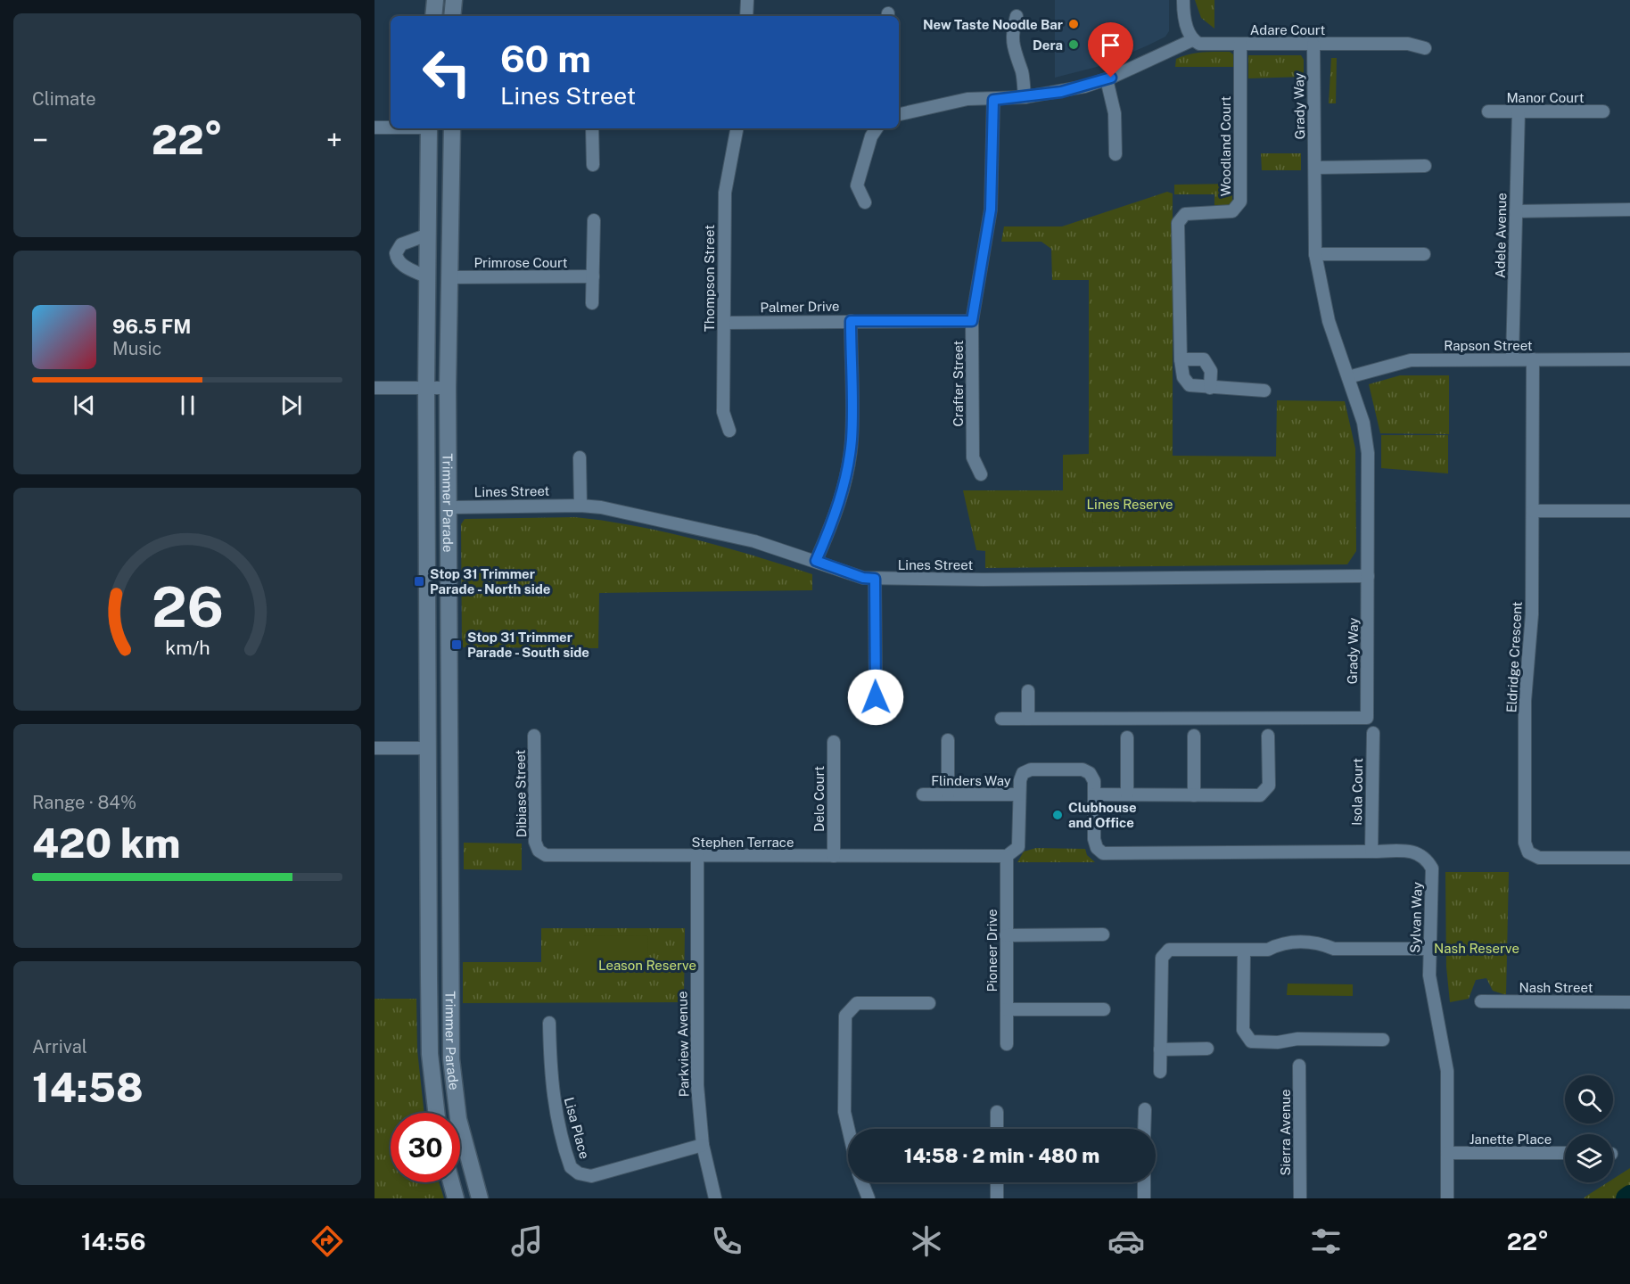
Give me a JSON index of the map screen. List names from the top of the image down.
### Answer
{
  "streets": {
    "main road": ["Trimmer Parade"],
    "street": [
      "Adare Court",
      "Manor Court",
      "Grady Way",
      "Woodland Court",
      "Adele Avenue",
      "Primrose Court",
      "Thompson Street",
      "Palmer Drive",
      "Rapson Street",
      "Crafter Street",
      "Lines Street",
      "Eldridge Crescent",
      "Flinders Way",
      "Isola Court",
      "Dibiase Street",
      "Delo Court",
      "Stephen Terrace",
      "Sylvan Way",
      "Pioneer Drive",
      "Nash Street",
      "Parkview Avenue",
      "Lisa Place",
      "Sierra Avenue",
      "Janette Place"
    ]
  },
  "crossings": [
    ["Adare Court", "Grady Way"],
    ["Adare Court", "Woodland Court"],
    ["Manor Court", "Adele Avenue"],
    ["Grady Way", "Rapson Street"],
    ["Grady Way", "Lines Street"],
    ["Adele Avenue", "Rapson Street"],
    ["Primrose Court", "Trimmer Parade"],
    ["Thompson Street", "Palmer Drive"],
    ["Palmer Drive", "Crafter Street"],
    ["Rapson Street", "Eldridge Crescent"],
    ["Lines Street", "Trimmer Parade"],
    ["Flinders Way", "Sylvan Way"],
    ["Isola Court", "Sylvan Way"],
    ["Dibiase Street", "Stephen Terrace"],
    ["Delo Court", "Stephen Terrace"],
    ["Stephen Terrace", "Pioneer Drive"],
    ["Stephen Terrace", "Parkview Avenue"],
    ["Sylvan Way", "Janette Place"],
    ["Parkview Avenue", "Lisa Place"]
  ],
  "parks": ["Lines Reserve", "Nash Reserve", "Leason Reserve"],
  "places": {
    "other": ["New Taste Noodle Bar", "Dera", "Clubhouse and Office"],
    "transit": ["Stop 31 Trimmer Parade - North side", "Stop 31 Trimmer Parade - South side"]
  },
  "page": {
    "tile": [
      "Climate",
      ["Range · 84%", "420 km"],
      ["Arrival", "14:58"]
    ],
    "turn": ["60 m", "Lines Street"],
    "heat": ["−", "22°", "+"],
    "song": ["96.5 FM", "Music"],
    "limit": "30",
    "trip": "14:58 · 2 min · 480 m",
    "tabs": ["14:56", "22°"],
    "gauge": ["26", "km/h"]
  }
}
